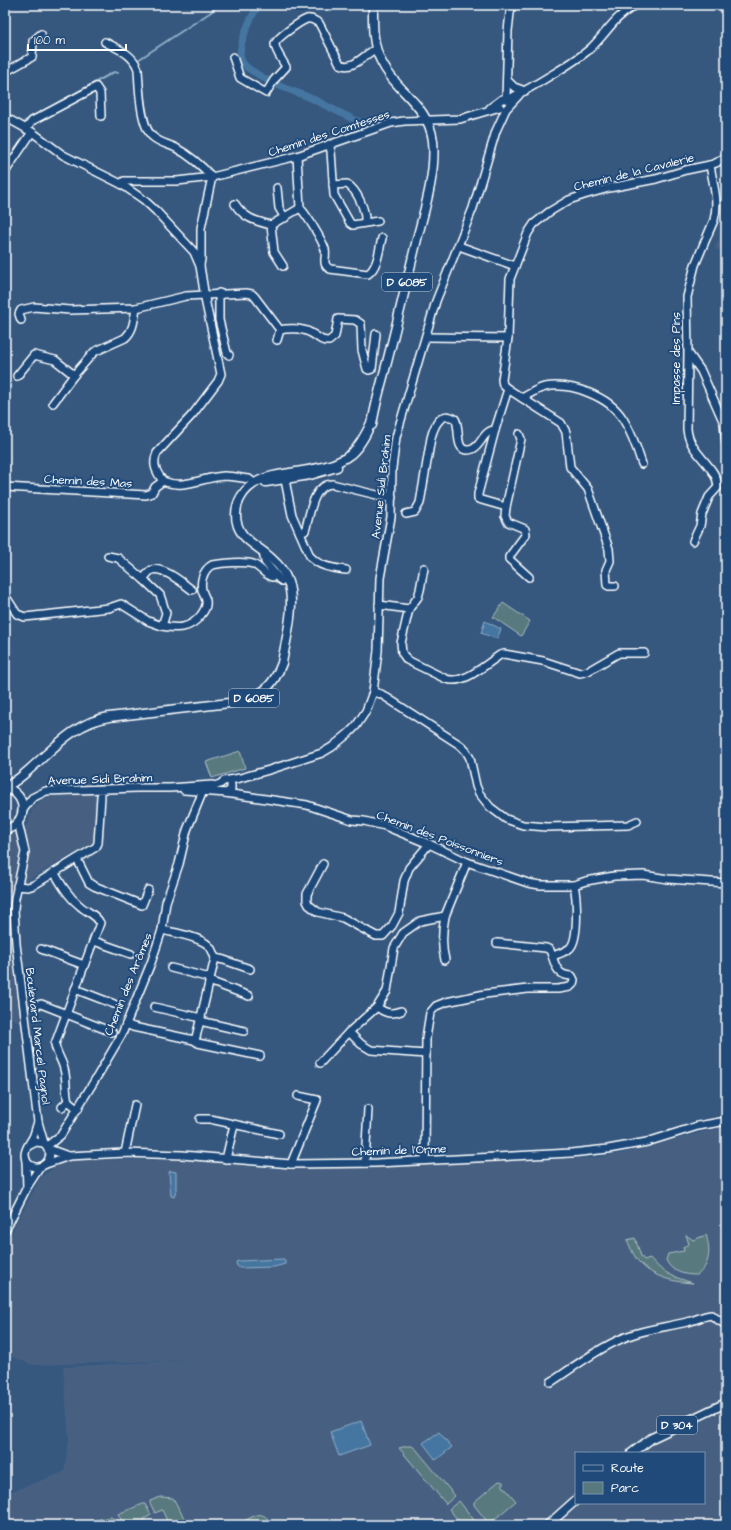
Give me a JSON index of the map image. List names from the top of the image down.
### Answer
{
  "streets": {
    "main road": ["D 6085", "D 304"],
    "street": [
      "Chemin des Comtesses",
      "Chemin de la Cavalerie",
      "Impasse des Pins",
      "Chemin des Mas",
      "Avenue Sidi Brahim",
      "Chemin des Poissonniers",
      "Chemin des Arômes",
      "Boulevard Marcel Pagnol",
      "Chemin de l'Orme"
    ]
  },
  "crossings": [
    ["Chemin des Comtesses", "D 6085"],
    ["Chemin de la Cavalerie", "Impasse des Pins"],
    ["Avenue Sidi Brahim", "Chemin des Poissonniers"],
    ["Avenue Sidi Brahim", "Chemin des Arômes"],
    ["Chemin des Arômes", "Boulevard Marcel Pagnol"],
    ["Chemin des Arômes", "Chemin de l'Orme"],
    ["Boulevard Marcel Pagnol", "Chemin de l'Orme"]
  ],
  "legend": ["Route", "Parc"],
  "scale_bar": "100 m"
}
